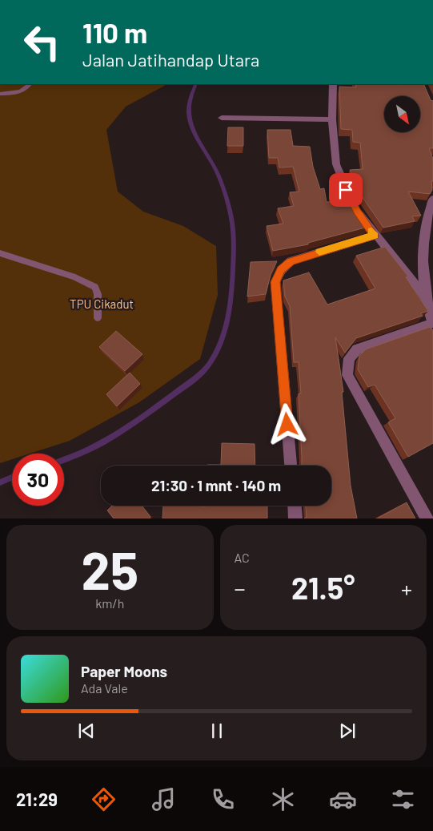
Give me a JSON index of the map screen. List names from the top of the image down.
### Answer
{
  "parks": ["TPU Cikadut"],
  "north": "bottom right",
  "page": {
    "turn": ["110 m", "Jalan Jatihandap Utara"],
    "limit": "30",
    "trip": "21:30 · 1 mnt · 140 m",
    "tile": [
      ["25", "km/h"],
      "AC"
    ],
    "heat": ["−", "21.5°", "+"],
    "song": ["Paper Moons", "Ada Vale"],
    "tabs": "21:29"
  }
}
